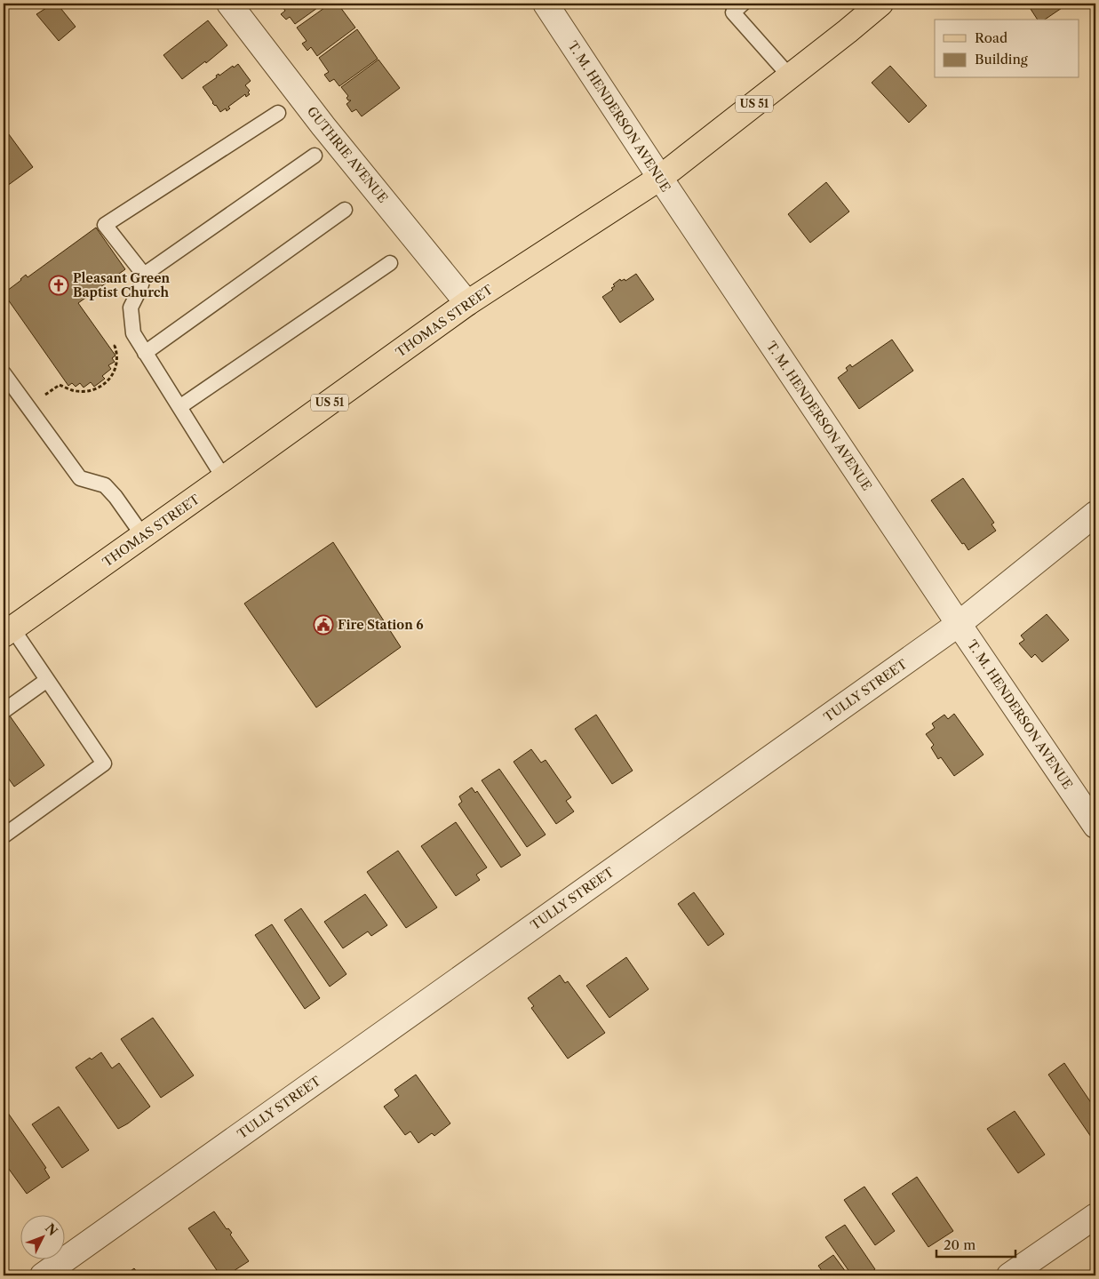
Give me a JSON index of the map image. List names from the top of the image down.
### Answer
{
  "streets": {
    "main road": ["US 51", "THOMAS STREET"],
    "street": ["T. M. HENDERSON AVENUE", "GUTHRIE AVENUE", "TULLY STREET"]
  },
  "crossings": [
    ["T. M. HENDERSON AVENUE", "THOMAS STREET"],
    ["T. M. HENDERSON AVENUE", "TULLY STREET"],
    ["GUTHRIE AVENUE", "THOMAS STREET"]
  ],
  "places": {
    "church": ["Pleasant Green Baptist Church"],
    "public building": ["Fire Station 6"]
  },
  "legend": ["Road", "Building"],
  "scale_bar": "20 m",
  "north": "top right"
}
